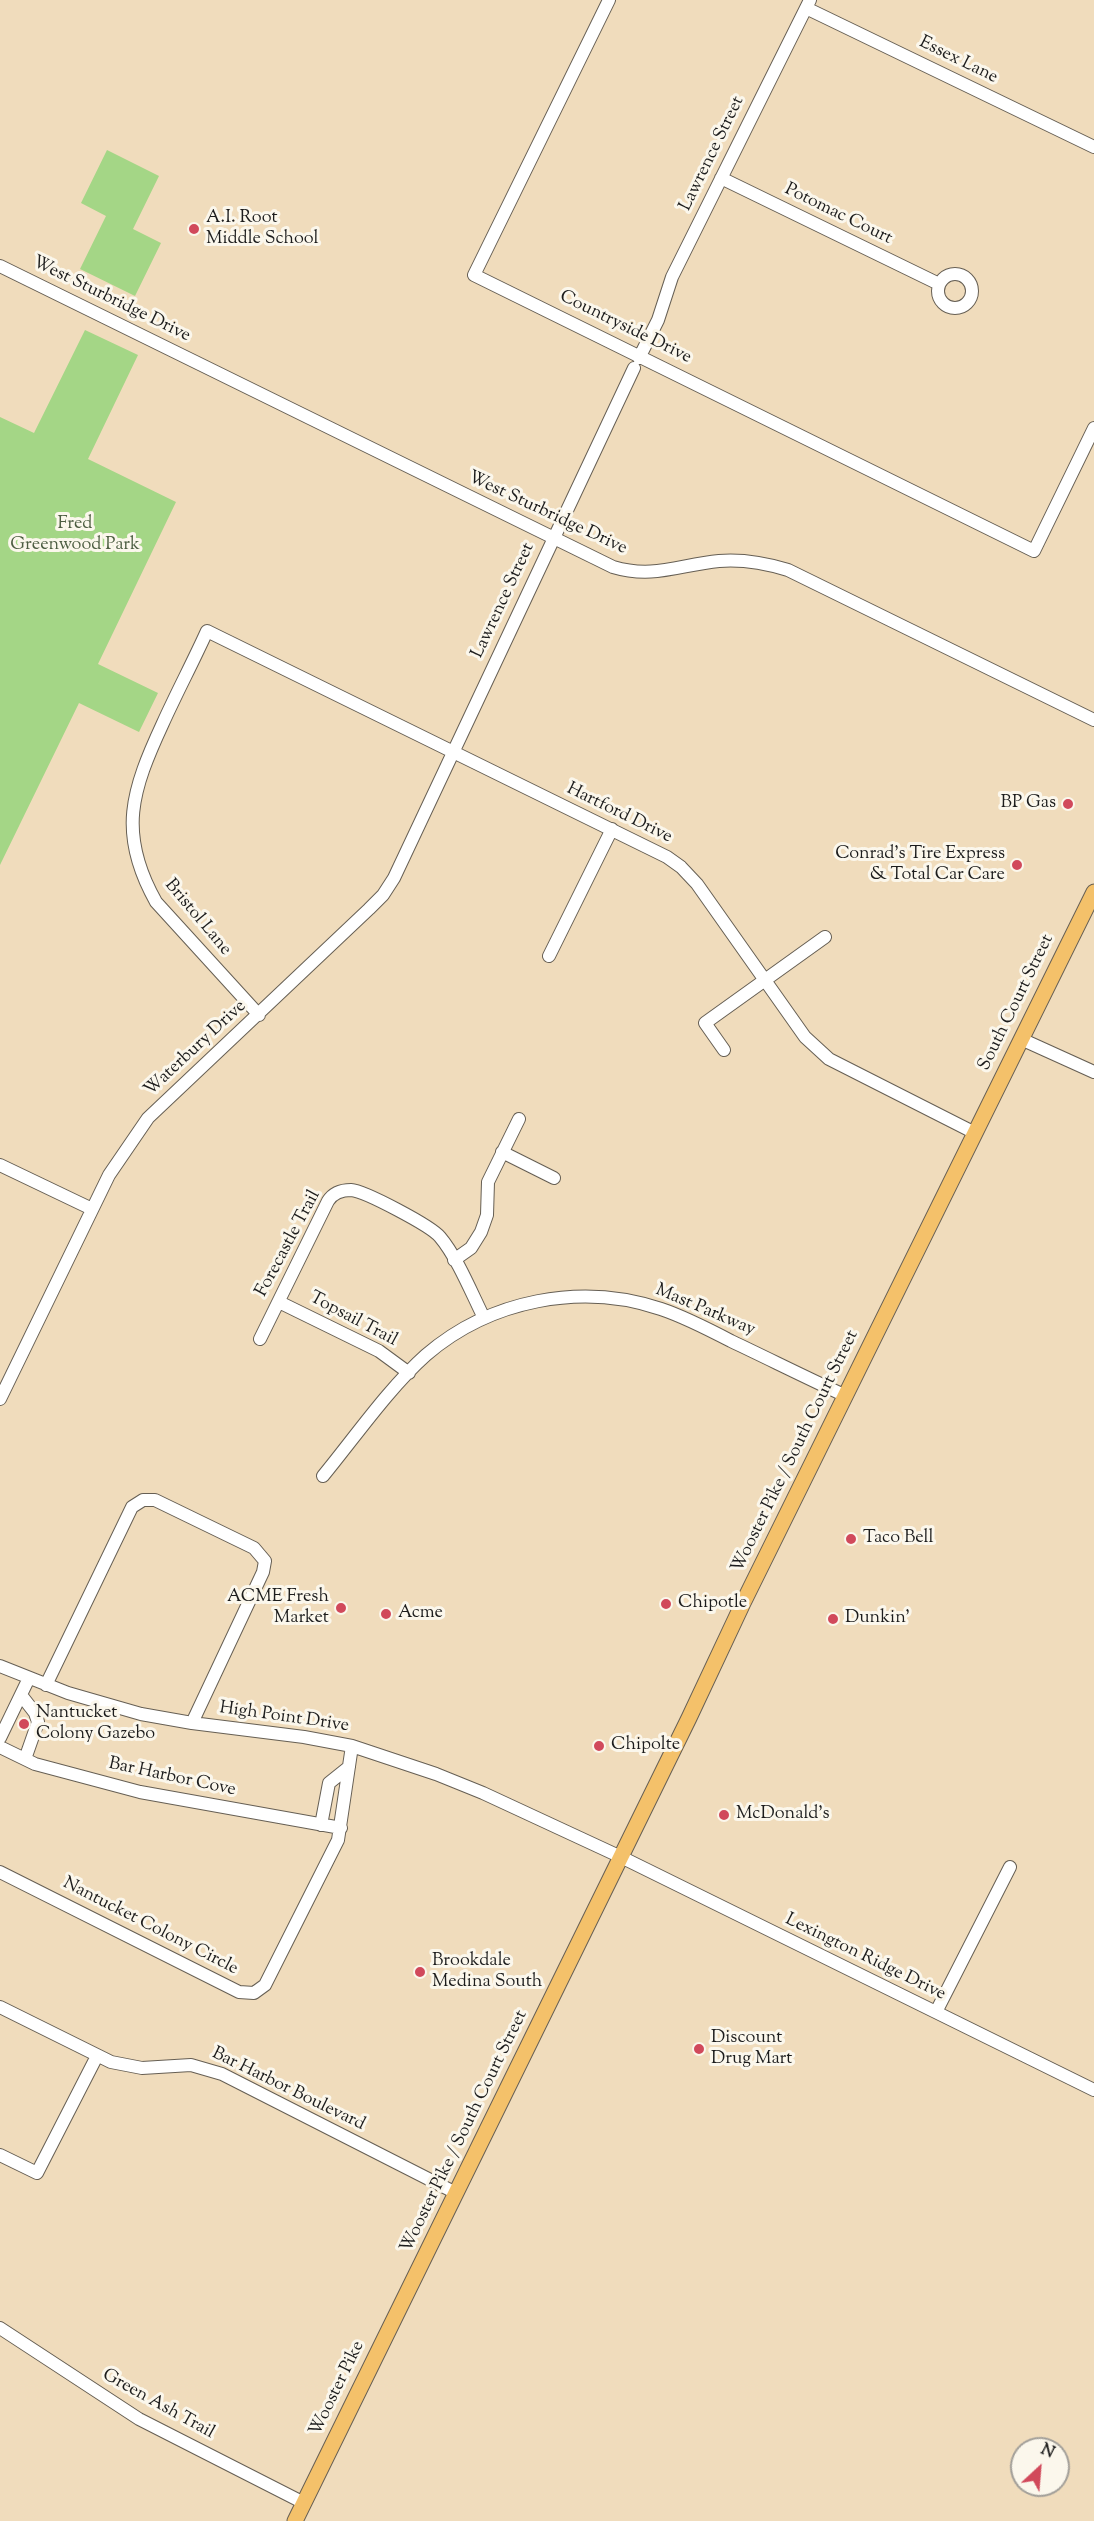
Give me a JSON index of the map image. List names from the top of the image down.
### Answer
{
  "streets": {
    "main road": ["South Court Street", "Wooster Pike / South Court Street", "Wooster Pike"],
    "street": [
      "Essex Lane",
      "Lawrence Street",
      "Potomac Court",
      "West Sturbridge Drive",
      "Countryside Drive",
      "Hartford Drive",
      "Bristol Lane",
      "Waterbury Drive",
      "Forecastle Trail",
      "Mast Parkway",
      "Topsail Trail",
      "High Point Drive",
      "Bar Harbor Cove",
      "Nantucket Colony Circle",
      "Lexington Ridge Drive",
      "Bar Harbor Boulevard",
      "Green Ash Trail"
    ]
  },
  "crossings": [
    ["Essex Lane", "Lawrence Street"],
    ["Lawrence Street", "Potomac Court"],
    ["Lawrence Street", "West Sturbridge Drive"],
    ["Lawrence Street", "Countryside Drive"],
    ["Lawrence Street", "Hartford Drive"],
    ["Lawrence Street", "Waterbury Drive"],
    ["Hartford Drive", "Bristol Lane"],
    ["Hartford Drive", "South Court Street"],
    ["Hartford Drive", "Waterbury Drive"],
    ["Hartford Drive", "Wooster Pike / South Court Street"],
    ["Bristol Lane", "Waterbury Drive"],
    ["South Court Street", "Wooster Pike / South Court Street"],
    ["Forecastle Trail", "Mast Parkway"],
    ["Forecastle Trail", "Topsail Trail"],
    ["Mast Parkway", "Topsail Trail"],
    ["Mast Parkway", "Wooster Pike / South Court Street"],
    ["Wooster Pike / South Court Street", "High Point Drive"],
    ["Wooster Pike / South Court Street", "Lexington Ridge Drive"],
    ["Wooster Pike / South Court Street", "Bar Harbor Boulevard"],
    ["Wooster Pike / South Court Street", "Wooster Pike"],
    ["High Point Drive", "Nantucket Colony Circle"],
    ["High Point Drive", "Lexington Ridge Drive"],
    ["Bar Harbor Cove", "Nantucket Colony Circle"],
    ["Wooster Pike", "Green Ash Trail"]
  ],
  "parks": ["Fred Greenwood Park"],
  "places": [
    "A.I. Root Middle School",
    "BP Gas",
    "Conrad's Tire Express & Total Car Care",
    "Taco Bell",
    "Chipotle",
    "ACME Fresh Market",
    "Acme",
    "Dunkin'",
    "Nantucket Colony Gazebo",
    "Chipolte",
    "McDonald's",
    "Brookdale Medina South",
    "Discount Drug Mart"
  ],
  "north": "top right"
}
